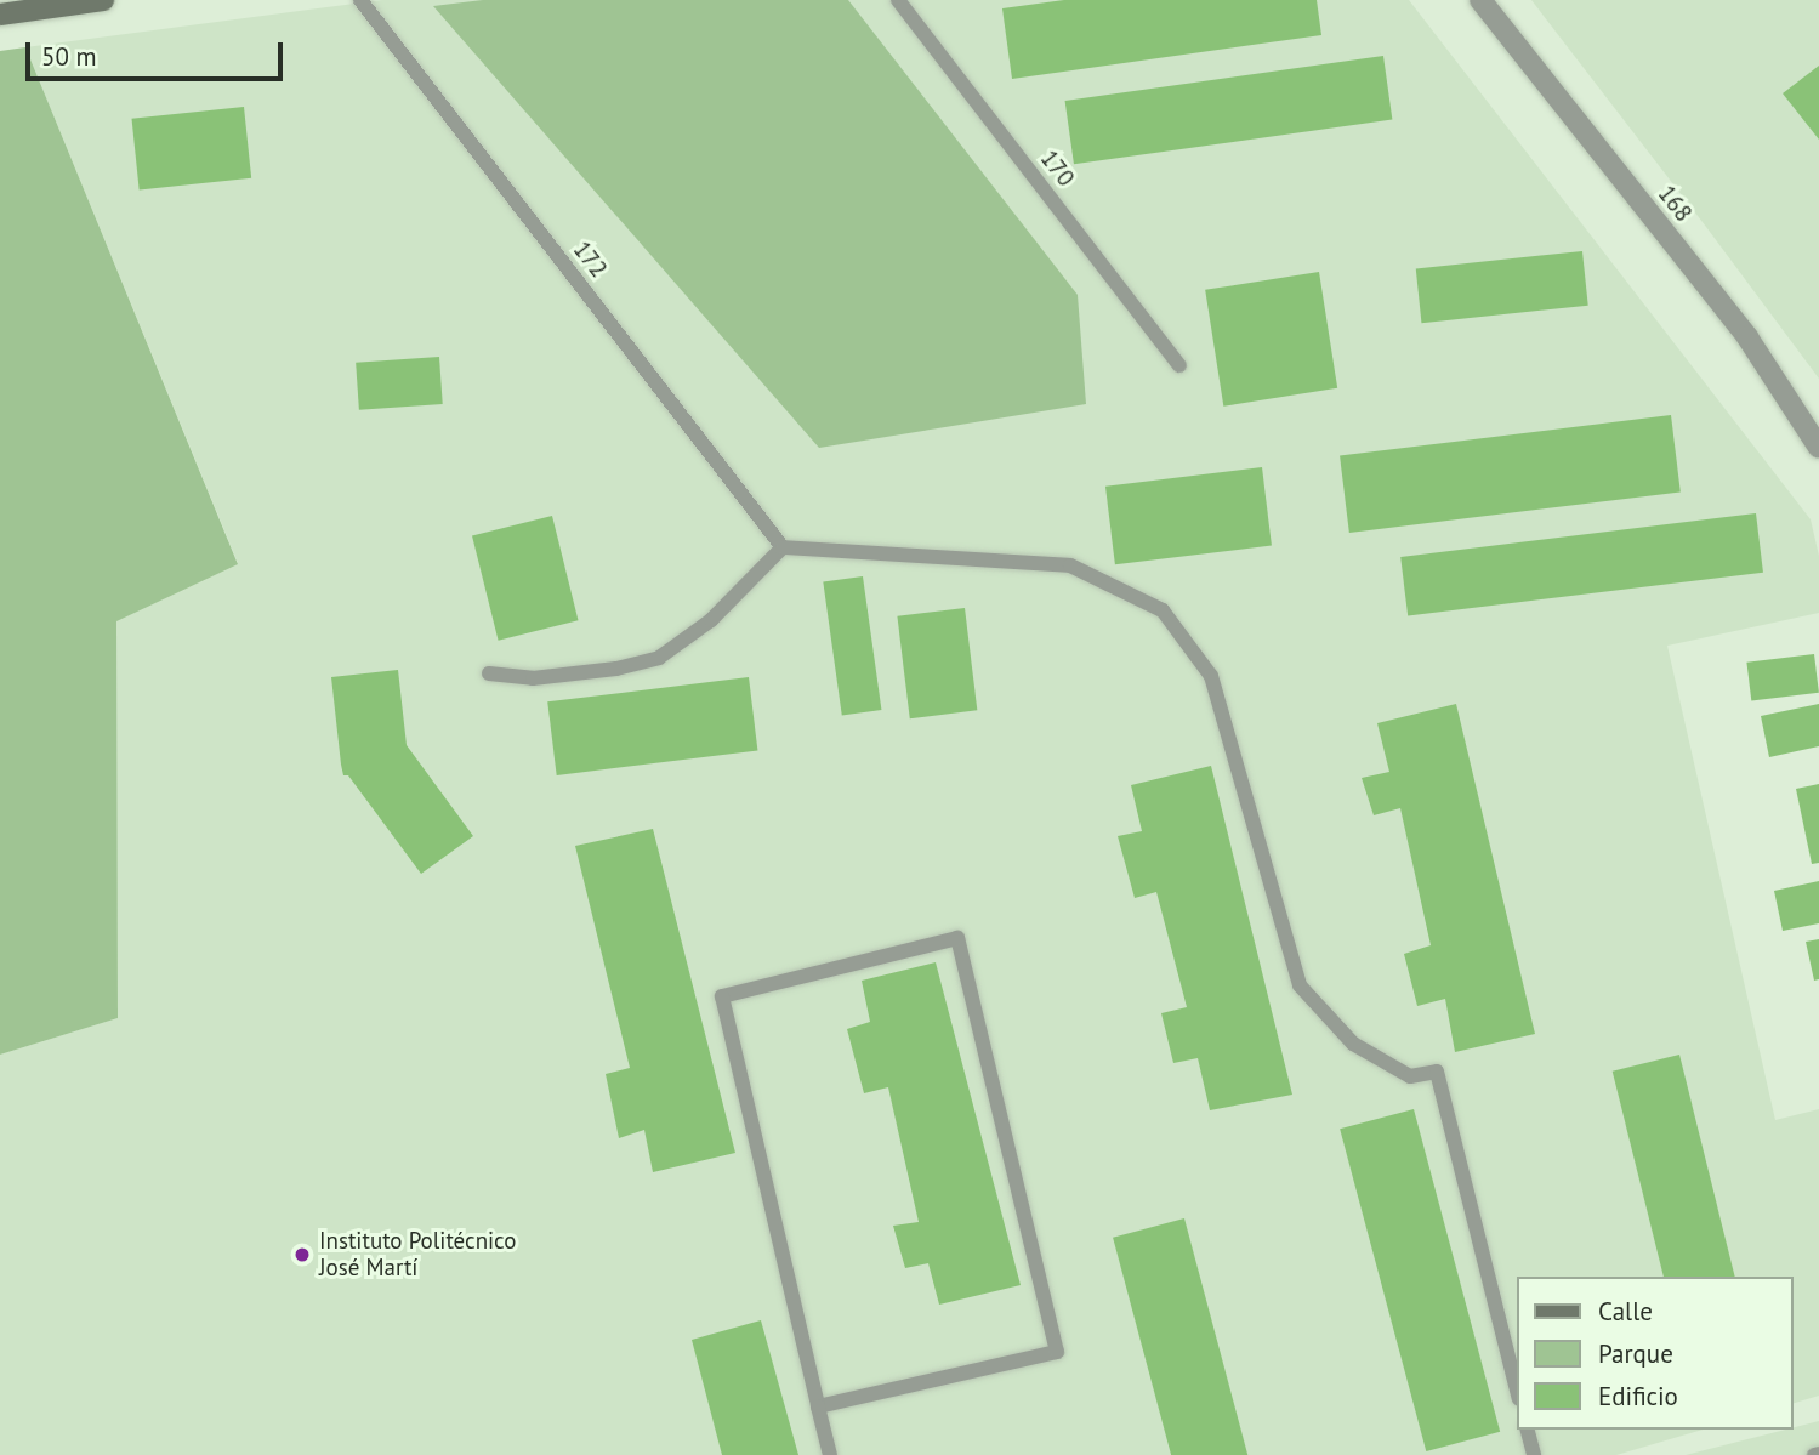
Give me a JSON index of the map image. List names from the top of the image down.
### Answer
{
  "streets": {
    "street": ["168"],
    "lane": ["170", "172"]
  },
  "places": ["Instituto Politécnico José Martí"],
  "legend": ["Calle", "Parque", "Edificio"],
  "scale_bar": "50 m"
}
